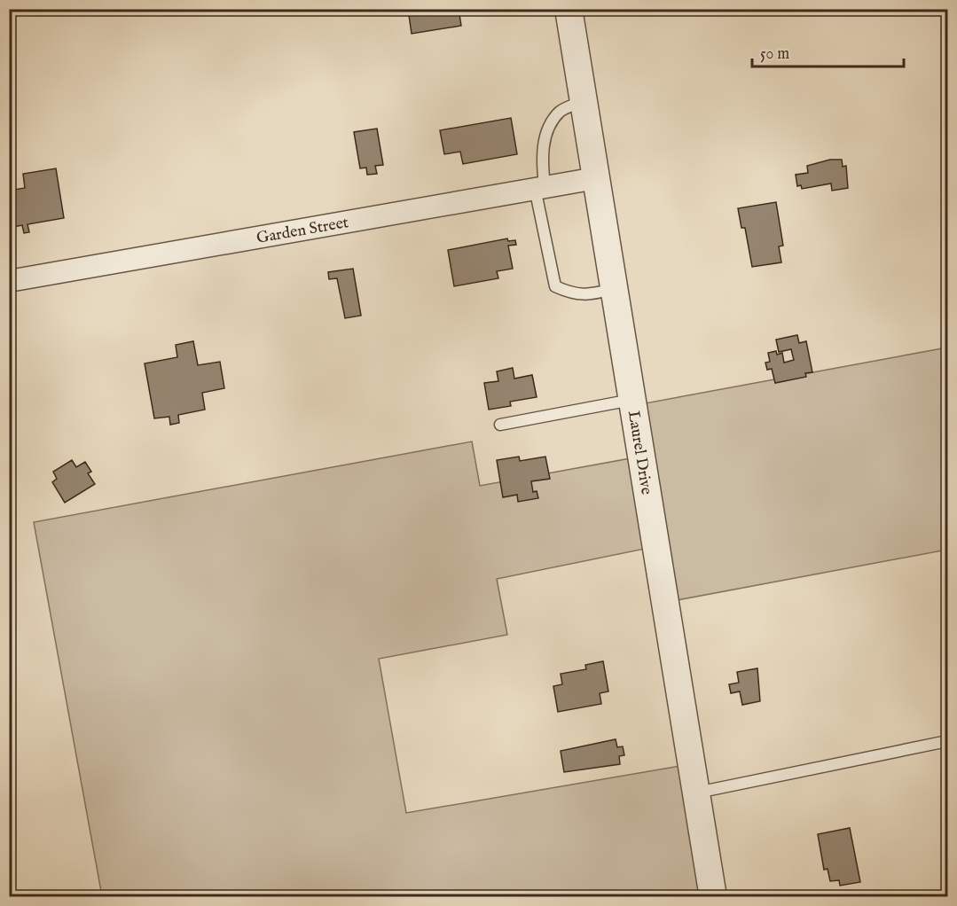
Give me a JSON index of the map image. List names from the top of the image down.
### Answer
{
  "streets": {
    "street": ["Garden Street", "Laurel Drive"]
  },
  "crossings": [
    ["Garden Street", "Laurel Drive"]
  ],
  "scale_bar": "50 m"
}
